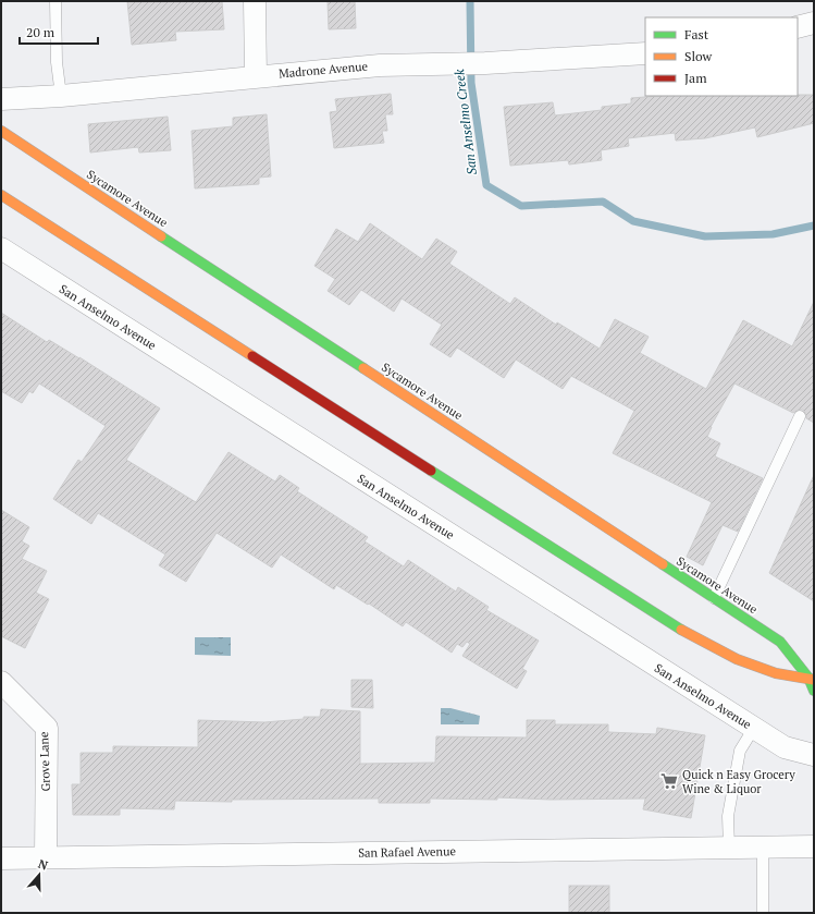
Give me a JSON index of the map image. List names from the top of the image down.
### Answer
{
  "streets": {
    "street": [
      "Madrone Avenue",
      "Sycamore Avenue",
      "San Anselmo Avenue",
      "Grove Lane",
      "San Rafael Avenue"
    ]
  },
  "crossings": [
    ["Grove Lane", "San Rafael Avenue"]
  ],
  "water": ["San Anselmo Creek"],
  "places": {
    "supermarket": ["Quick n Easy Grocery Wine & Liquor"]
  },
  "legend": ["Fast", "Slow", "Jam"],
  "scale_bar": "20 m",
  "north": "top"
}
